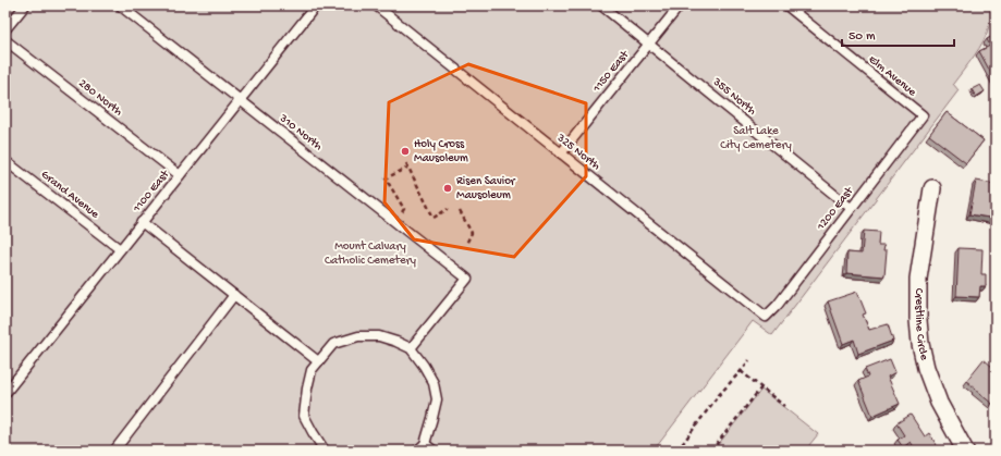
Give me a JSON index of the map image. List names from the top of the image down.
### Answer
{
  "streets": {
    "street": ["Crestline Circle"],
    "lane": [
      "1150 East",
      "Elm Avenue",
      "355 North",
      "280 North",
      "310 North",
      "325 North",
      "1100 East",
      "Grand Avenue",
      "1200 East"
    ]
  },
  "crossings": [
    ["1150 East", "355 North"],
    ["1150 East", "325 North"],
    ["Elm Avenue", "1200 East"],
    ["355 North", "1200 East"],
    ["280 North", "1100 East"],
    ["310 North", "1100 East"],
    ["325 North", "1200 East"],
    ["1100 East", "Grand Avenue"]
  ],
  "parks": ["Salt Lake City Cemetery", "Mount Calvary Catholic Cemetery"],
  "places": ["Holy Cross Mausoleum", "Risen Savior Mausoleum"],
  "scale_bar": "50 m"
}
